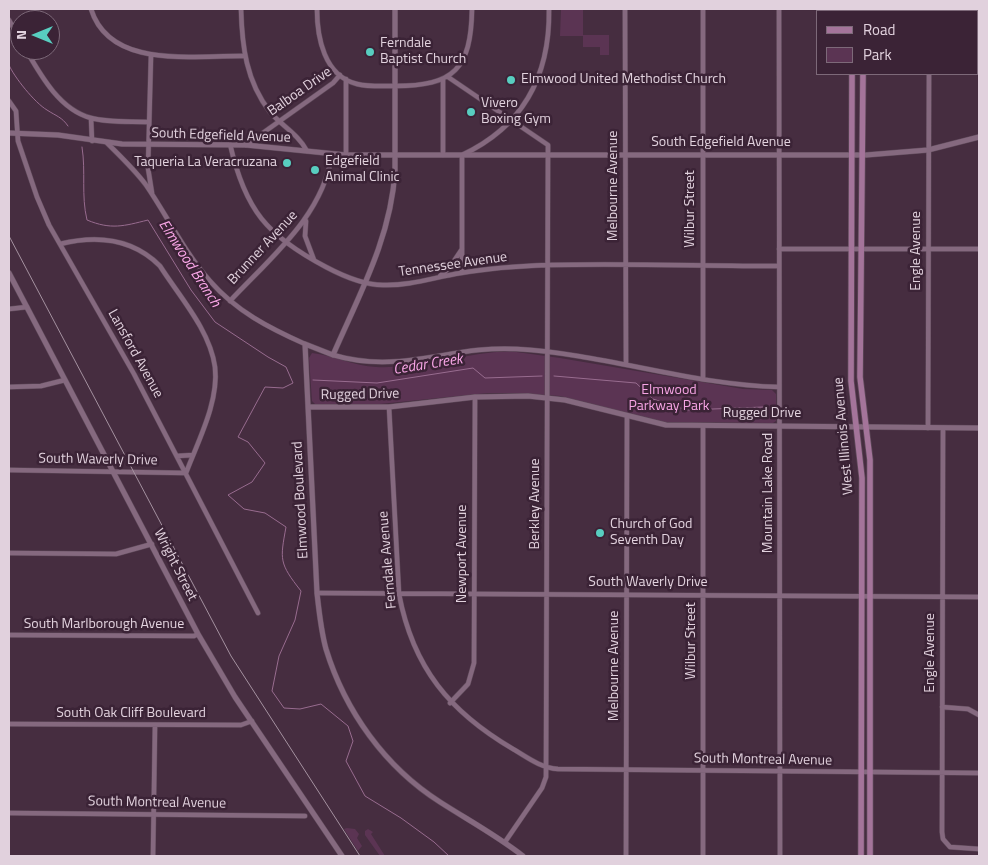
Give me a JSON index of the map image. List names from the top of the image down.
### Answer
{
  "streets": {
    "main road": ["West Illinois Avenue"],
    "street": [
      "Balboa Drive",
      "South Edgefield Avenue",
      "Melbourne Avenue",
      "Wilbur Street",
      "Brunner Avenue",
      "Engle Avenue",
      "Tennessee Avenue",
      "Lansford Avenue",
      "Rugged Drive",
      "South Waverly Drive",
      "Mountain Lake Road",
      "Elmwood Boulevard",
      "Berkley Avenue",
      "Newport Avenue",
      "Ferndale Avenue",
      "Wright Street",
      "South Marlborough Avenue",
      "South Oak Cliff Boulevard",
      "South Montreal Avenue"
    ]
  },
  "crossings": [
    ["Balboa Drive", "South Edgefield Avenue"],
    ["South Edgefield Avenue", "Melbourne Avenue"],
    ["South Edgefield Avenue", "Wilbur Street"],
    ["South Edgefield Avenue", "Brunner Avenue"],
    ["South Edgefield Avenue", "Engle Avenue"],
    ["South Edgefield Avenue", "Tennessee Avenue"],
    ["South Edgefield Avenue", "Lansford Avenue"],
    ["South Edgefield Avenue", "West Illinois Avenue"],
    ["South Edgefield Avenue", "Mountain Lake Road"],
    ["South Edgefield Avenue", "Berkley Avenue"],
    ["Melbourne Avenue", "Tennessee Avenue"],
    ["Melbourne Avenue", "Rugged Drive"],
    ["Melbourne Avenue", "South Waverly Drive"],
    ["Melbourne Avenue", "South Montreal Avenue"],
    ["Wilbur Street", "Tennessee Avenue"],
    ["Wilbur Street", "Rugged Drive"],
    ["Wilbur Street", "South Waverly Drive"],
    ["Wilbur Street", "South Montreal Avenue"],
    ["Brunner Avenue", "Tennessee Avenue"],
    ["Engle Avenue", "Rugged Drive"],
    ["Engle Avenue", "South Waverly Drive"],
    ["Engle Avenue", "South Montreal Avenue"],
    ["Tennessee Avenue", "Mountain Lake Road"],
    ["Tennessee Avenue", "Berkley Avenue"],
    ["Lansford Avenue", "South Waverly Drive"],
    ["Rugged Drive", "West Illinois Avenue"],
    ["Rugged Drive", "Mountain Lake Road"],
    ["Rugged Drive", "Elmwood Boulevard"],
    ["Rugged Drive", "Berkley Avenue"],
    ["Rugged Drive", "Newport Avenue"],
    ["Rugged Drive", "Ferndale Avenue"],
    ["West Illinois Avenue", "South Waverly Drive"],
    ["West Illinois Avenue", "South Montreal Avenue"],
    ["South Waverly Drive", "Mountain Lake Road"],
    ["South Waverly Drive", "Elmwood Boulevard"],
    ["South Waverly Drive", "Berkley Avenue"],
    ["South Waverly Drive", "Newport Avenue"],
    ["South Waverly Drive", "Ferndale Avenue"],
    ["South Waverly Drive", "Wright Street"],
    ["Mountain Lake Road", "South Montreal Avenue"],
    ["Elmwood Boulevard", "Berkley Avenue"],
    ["Berkley Avenue", "Ferndale Avenue"],
    ["Berkley Avenue", "South Montreal Avenue"],
    ["Newport Avenue", "Ferndale Avenue"],
    ["Ferndale Avenue", "South Montreal Avenue"],
    ["Wright Street", "South Marlborough Avenue"],
    ["Wright Street", "South Oak Cliff Boulevard"]
  ],
  "water": ["Elmwood Branch", "Cedar Creek"],
  "parks": ["Elmwood Parkway Park"],
  "places": [
    "Ferndale Baptist Church",
    "Elmwood United Methodist Church",
    "Vivero Boxing Gym",
    "Taqueria La Veracruzana",
    "Edgefield Animal Clinic",
    "Church of God Seventh Day"
  ],
  "legend": ["Road", "Park"],
  "north": "left"
}
